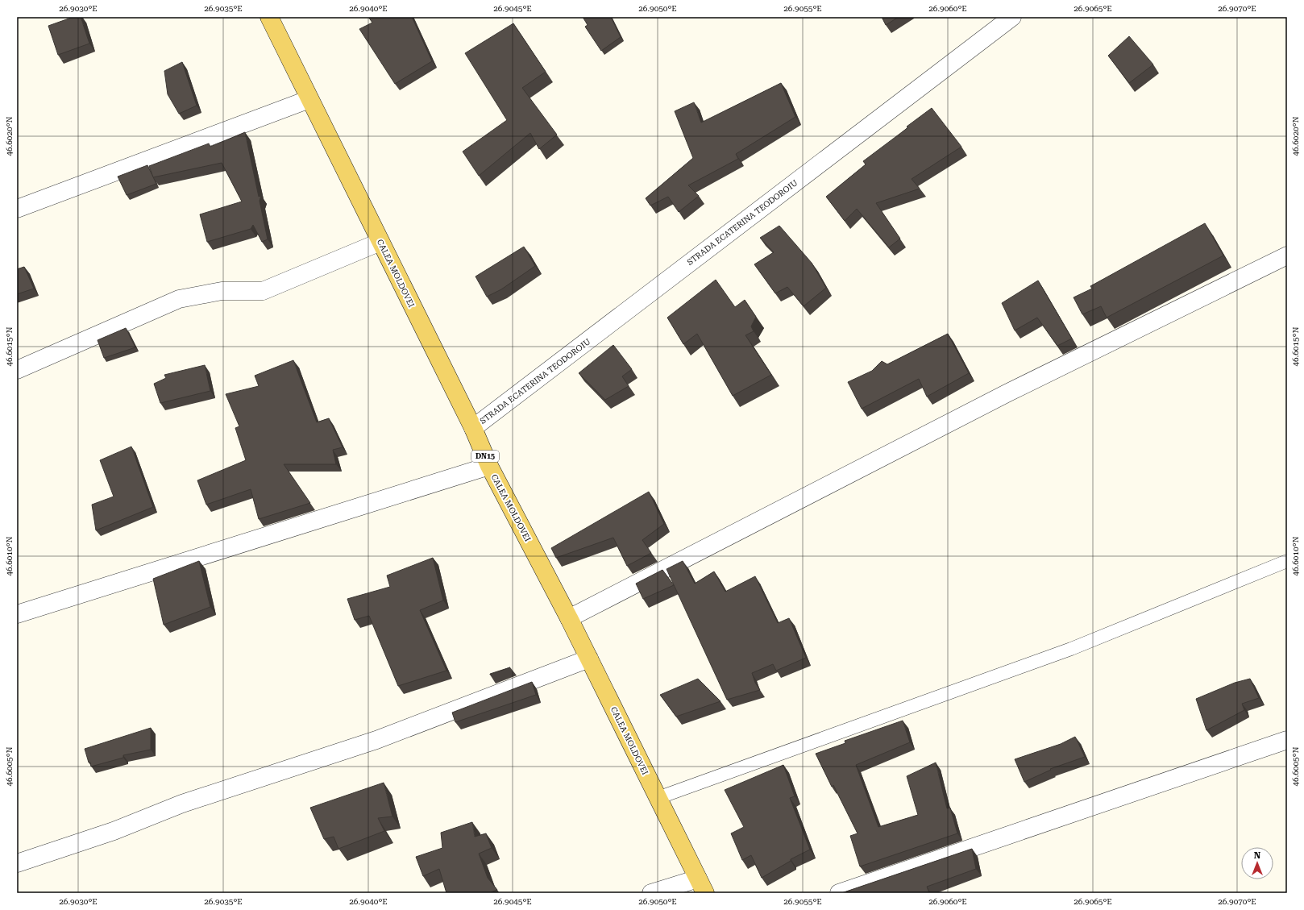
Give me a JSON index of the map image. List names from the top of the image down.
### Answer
{
  "streets": {
    "main road": ["CALEA MOLDOVEI", "DN15"],
    "street": ["STRADA ECATERINA TEODOROIU"]
  },
  "crossings": [
    ["STRADA ECATERINA TEODOROIU", "CALEA MOLDOVEI"]
  ],
  "north": "top",
  "coordinates": [
    "26.9030°E",
    "26.9035°E",
    "26.9040°E",
    "26.9045°E",
    "26.9050°E",
    "26.9055°E",
    "26.9060°E",
    "26.9065°E",
    "26.9070°E",
    "46.6020°N",
    "46.6015°N",
    "46.6010°N",
    "46.6005°N"
  ]
}
